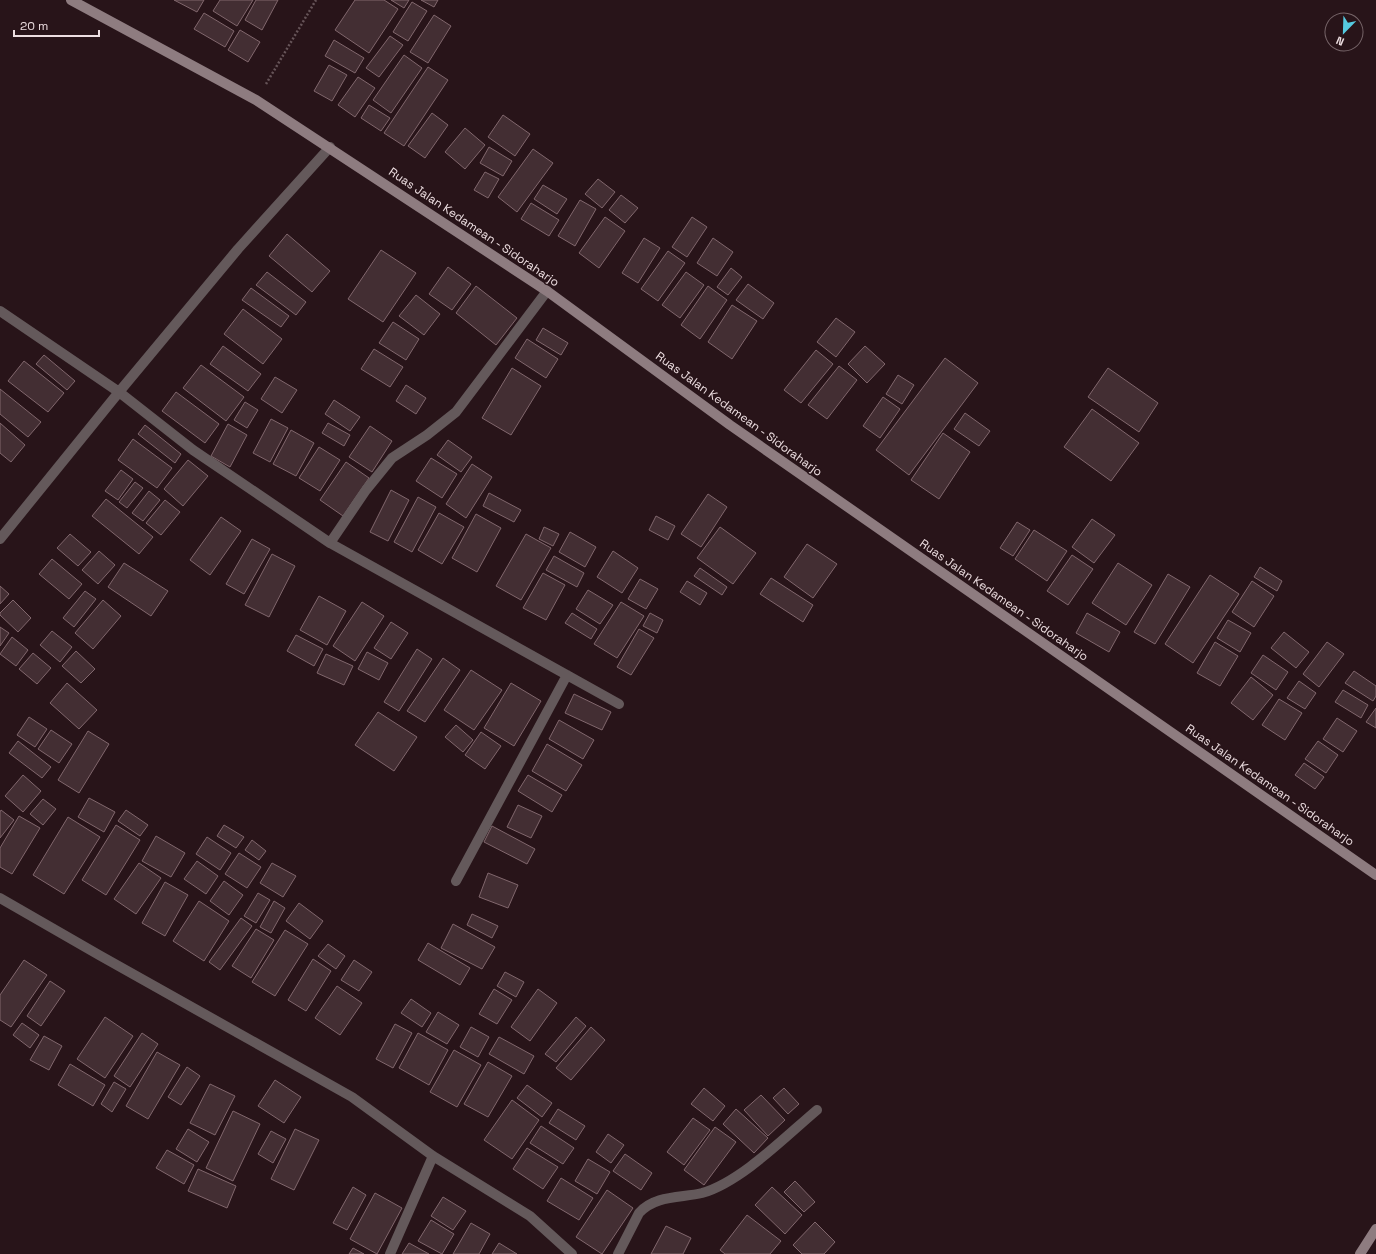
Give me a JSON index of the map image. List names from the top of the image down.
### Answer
{
  "streets": {
    "main road": ["Ruas Jalan Kedamean - Sidoraharjo"]
  },
  "scale_bar": "20 m",
  "north": "bottom left"
}
